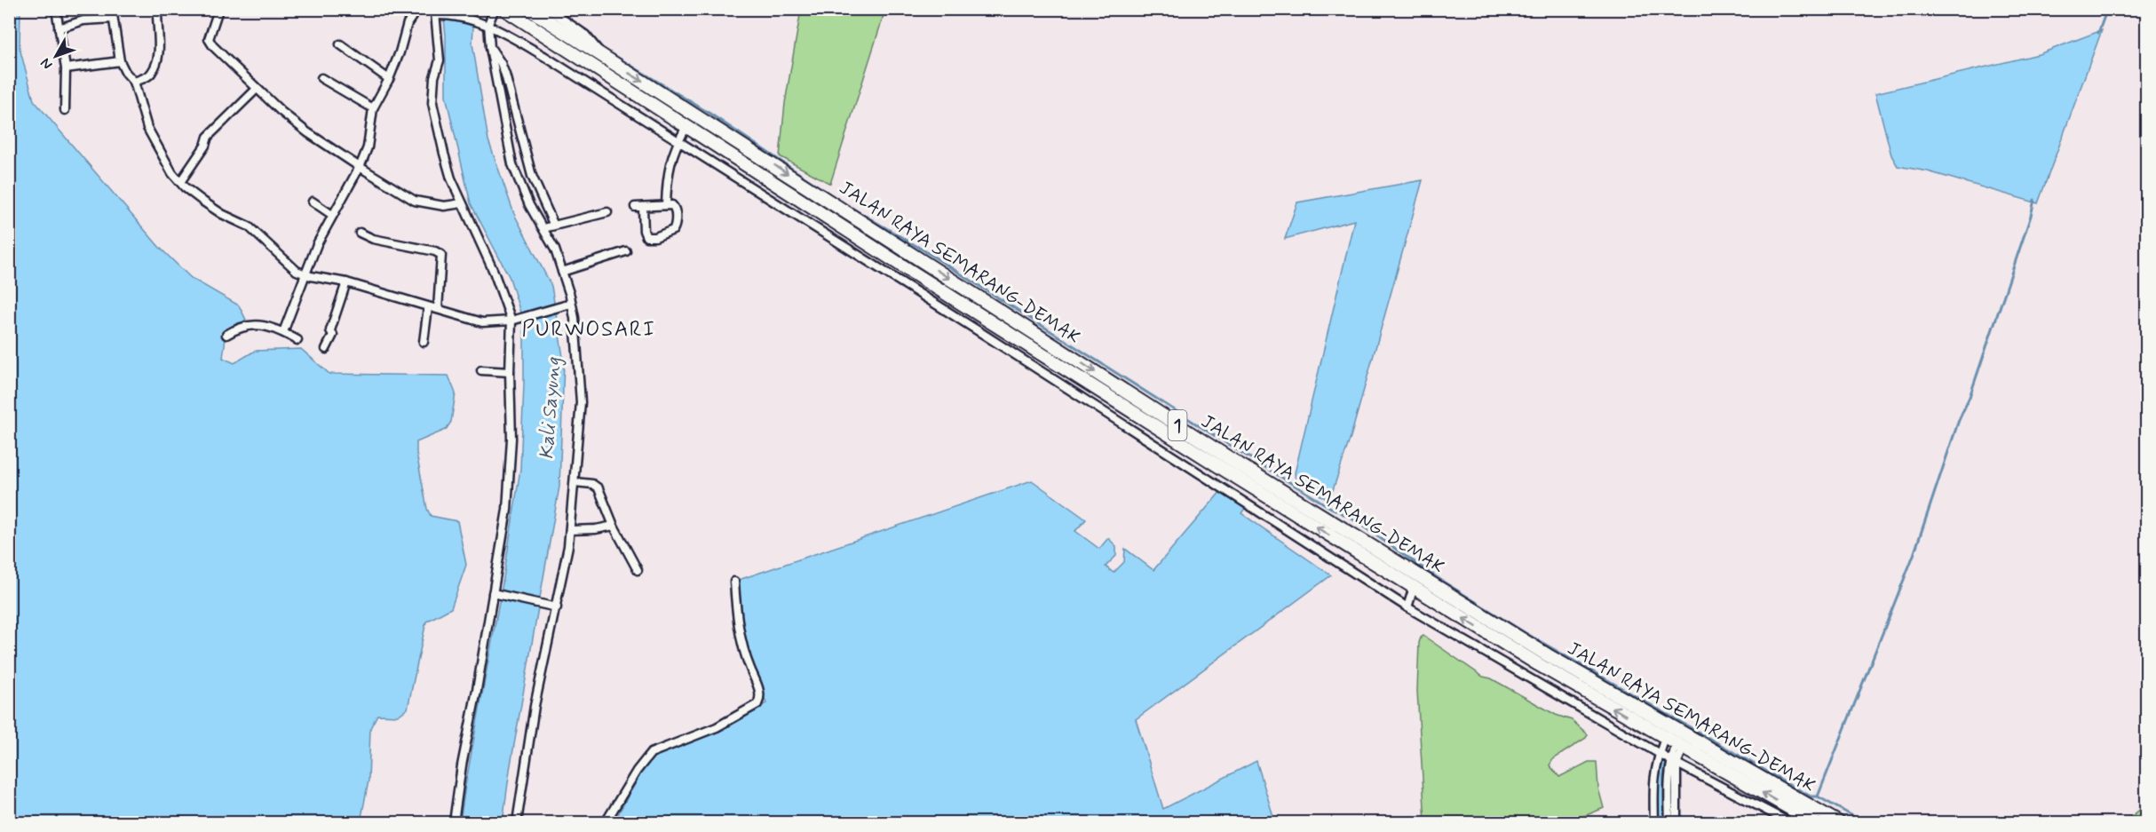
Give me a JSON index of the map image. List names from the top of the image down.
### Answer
{
  "streets": {
    "highway": ["JALAN RAYA SEMARANG-DEMAK", "1"]
  },
  "districts": ["PURWOSARI"],
  "water": ["Kali Sayung"],
  "north": "bottom left"
}
